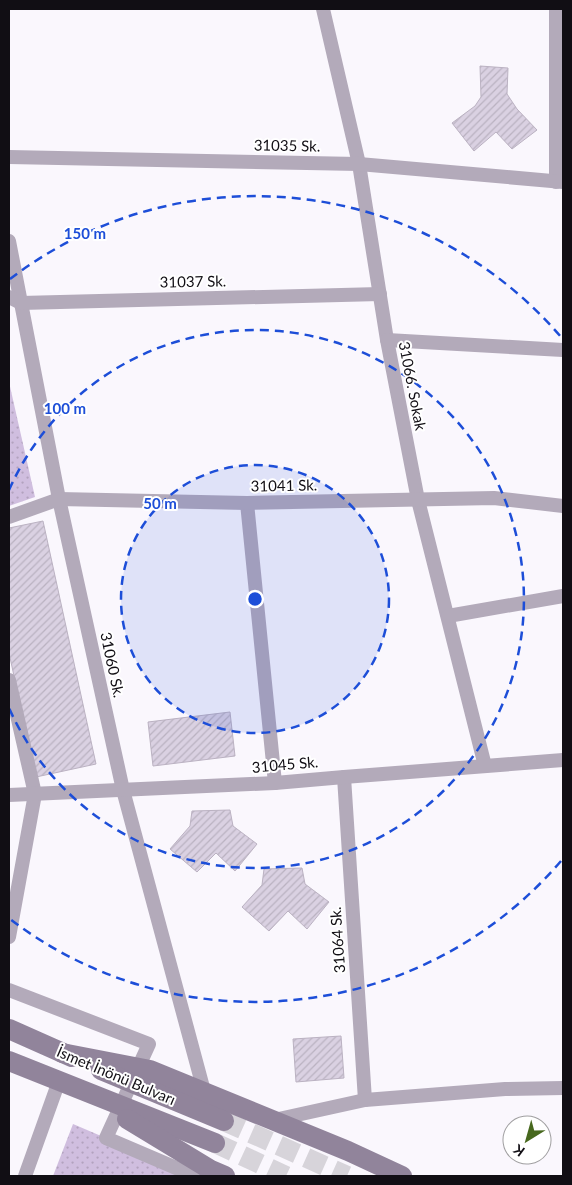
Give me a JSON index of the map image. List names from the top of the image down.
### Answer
{
  "streets": {
    "main road": ["İsmet İnönü Bulvarı"],
    "street": [
      "31035 Sk.",
      "31037 Sk.",
      "31066. Sokak",
      "31041 Sk.",
      "31060 Sk.",
      "31045 Sk.",
      "31064 Sk."
    ]
  },
  "crossings": [
    ["31035 Sk.", "31066. Sokak"],
    ["31037 Sk.", "31066. Sokak"],
    ["31037 Sk.", "31060 Sk."],
    ["31066. Sokak", "31041 Sk."],
    ["31066. Sokak", "31045 Sk."],
    ["31041 Sk.", "31060 Sk."],
    ["31060 Sk.", "31045 Sk."],
    ["31045 Sk.", "31064 Sk."]
  ],
  "north": "bottom left",
  "rings": ["150 m", "100 m", "50 m"]
}
